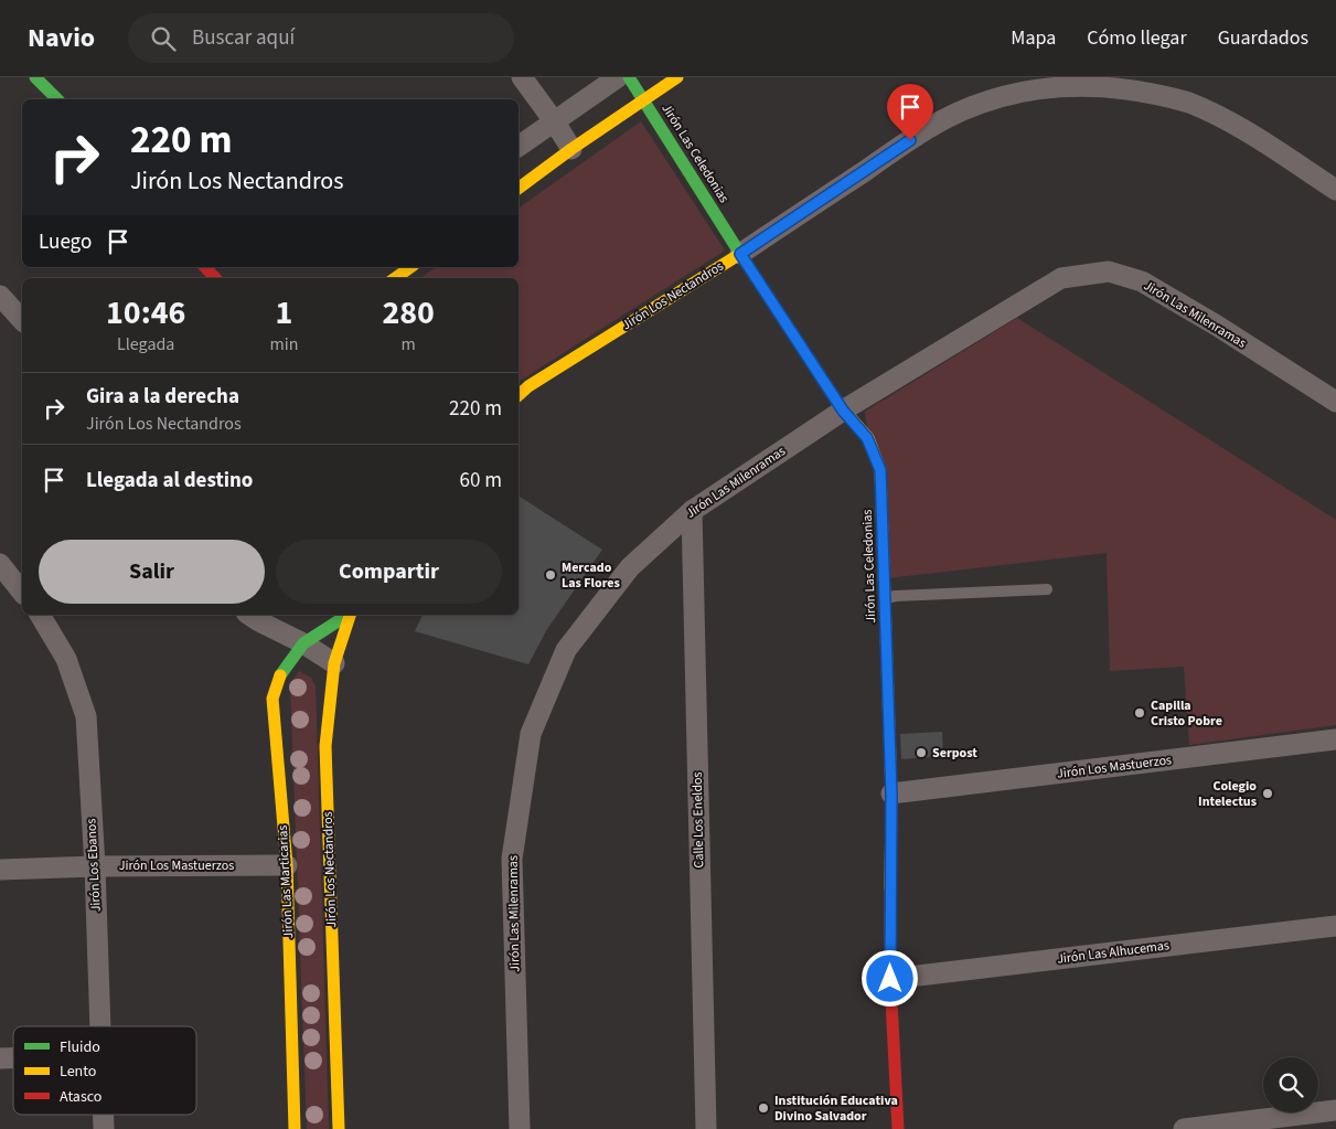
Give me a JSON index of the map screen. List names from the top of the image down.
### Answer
{
  "streets": {
    "street": [
      "Jirón Las Celedonias",
      "Jirón Los Nectandros",
      "Jirón Las Milenramas",
      "Jirón Los Mastuerzos",
      "Calle Los Eneldos",
      "Jirón Los Ebanos",
      "Jirón Las Marticarias",
      "Jirón Las Alhucemas"
    ]
  },
  "crossings": [
    ["Jirón Las Celedonias", "Jirón Los Nectandros"],
    ["Jirón Las Celedonias", "Jirón Las Milenramas"],
    ["Jirón Las Celedonias", "Jirón Los Mastuerzos"],
    ["Jirón Las Celedonias", "Jirón Las Alhucemas"],
    ["Jirón Las Milenramas", "Calle Los Eneldos"],
    ["Jirón Los Mastuerzos", "Jirón Los Ebanos"],
    ["Jirón Los Mastuerzos", "Jirón Las Marticarias"]
  ],
  "places": [
    "Mercado Las Flores",
    "Capilla Cristo Pobre",
    "Serpost",
    "Colegio Intelectus",
    "Institución Educativa Divino Salvador"
  ],
  "legend": ["Fluido", "Lento", "Atasco"],
  "page": {
    "header": "Navio",
    "search": "Buscar aquí",
    "nav": ["Mapa", "Cómo llegar", "Guardados"],
    "turn": ["220 m", "Jirón Los Nectandros"],
    "then": "Luego",
    "eta": [
      "10:46",
      "Llegada",
      "1",
      "min",
      "280",
      "m"
    ],
    "list": [
      {
        "name": "Gira a la derecha",
        "note": "Jirón Los Nectandros",
        "value": "220 m"
      },
      {
        "name": "Llegada al destino",
        "value": "60 m"
      }
    ],
    "buttons": ["Salir", "Compartir"]
  }
}
